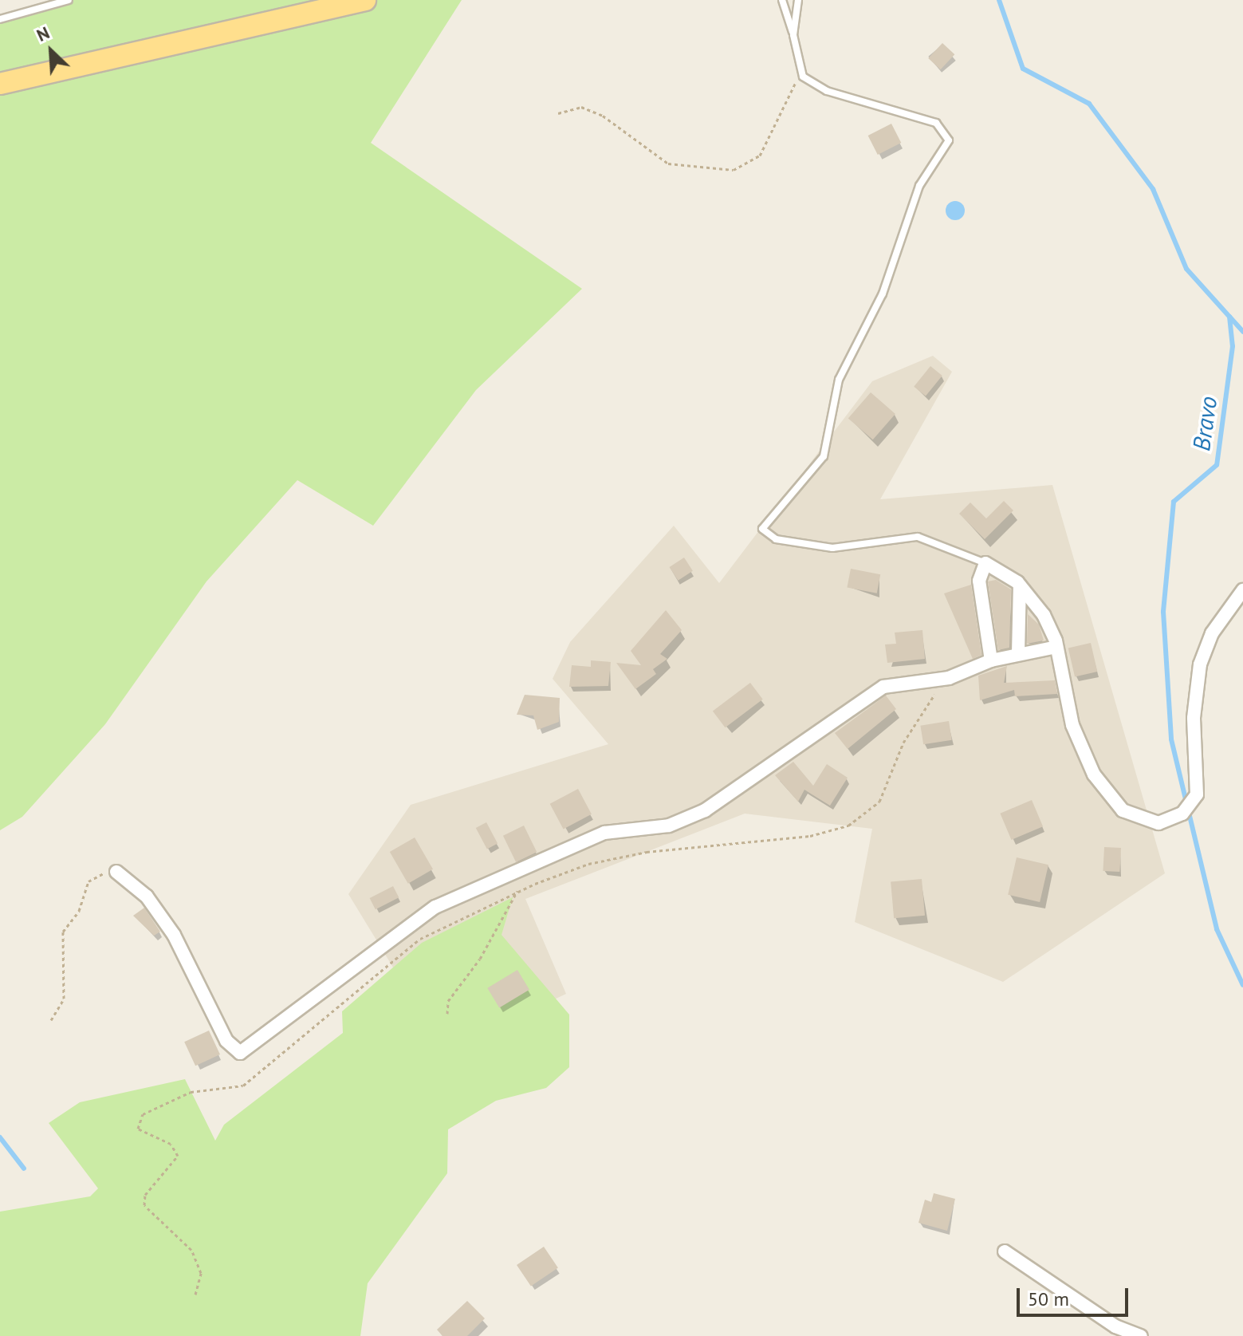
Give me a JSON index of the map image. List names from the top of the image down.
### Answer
{
  "water": ["Bravo"],
  "scale_bar": "50 m",
  "north": "top left"
}
